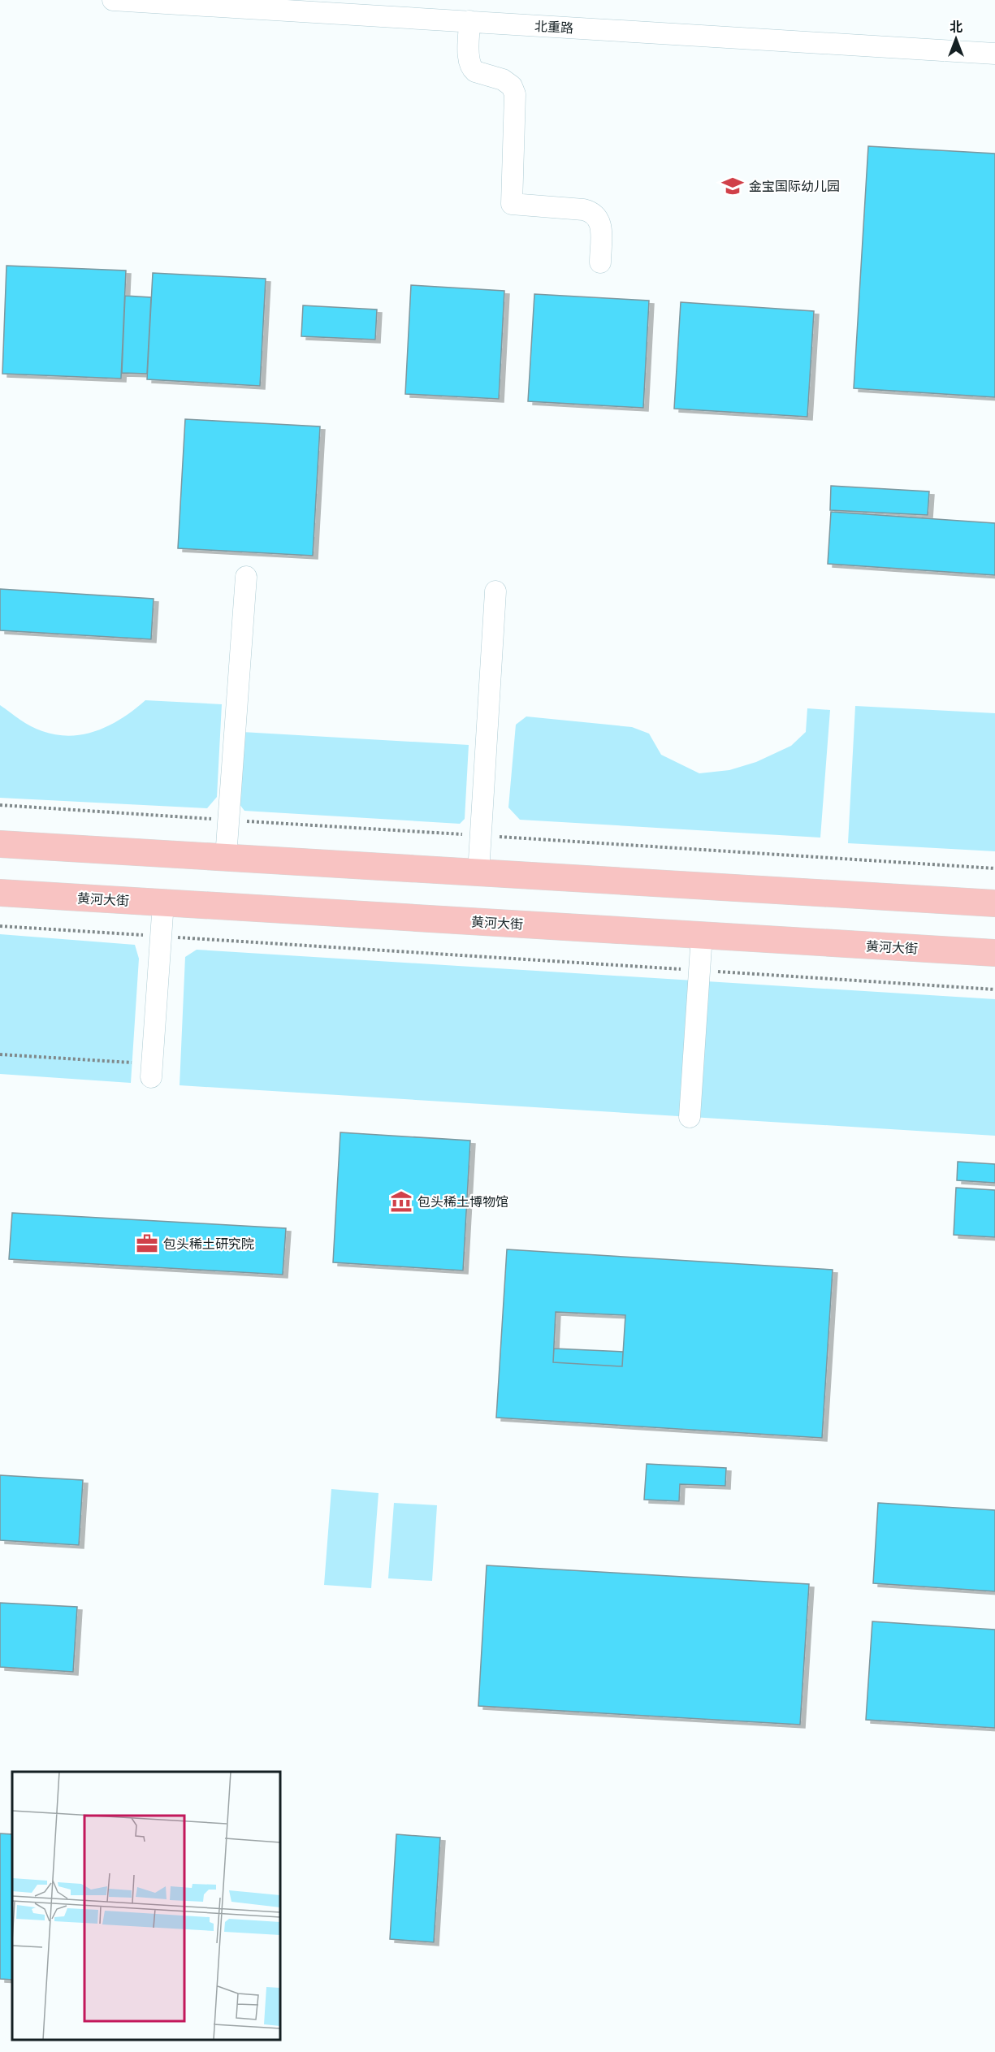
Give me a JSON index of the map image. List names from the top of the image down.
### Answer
{
  "streets": {
    "main road": ["黄河大街"],
    "street": ["北重路"]
  },
  "places": {
    "school or university": ["金宝国际幼儿园"],
    "museum": ["包头稀土博物馆"],
    "office": ["包头稀土研究院"]
  },
  "north": "top"
}
